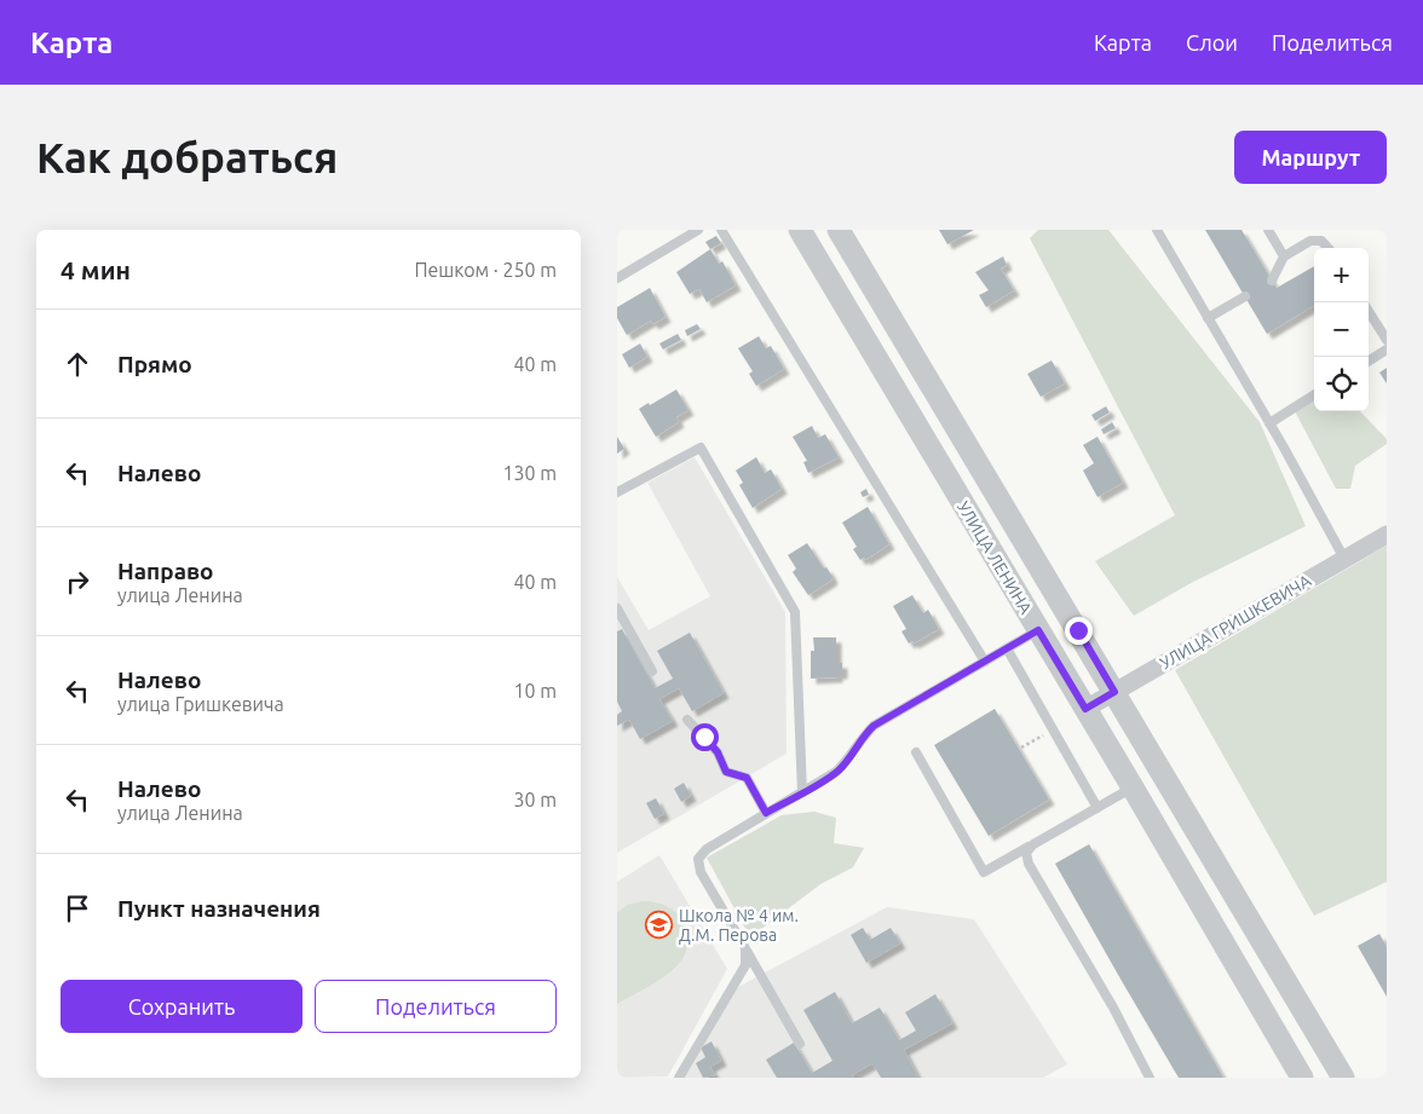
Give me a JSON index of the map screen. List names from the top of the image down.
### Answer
{
  "streets": {
    "street": ["УЛИЦА ЛЕНИНА", "УЛИЦА ГРИШКЕВИЧА"]
  },
  "crossings": [
    ["УЛИЦА ЛЕНИНА", "УЛИЦА ГРИШКЕВИЧА"]
  ],
  "places": {
    "school or university": ["Школа № 4 им. Д.М. Перова"]
  },
  "page": {
    "header": "Карта",
    "nav": ["Карта", "Слои", "Поделиться"],
    "buttons": [
      "Маршрут",
      ["Сохранить", "Поделиться"]
    ],
    "title": "Как добраться",
    "heading": ["4 мин", "Пешком · 250 m"],
    "map_buttons": ["+", "−"],
    "list": [
      ["Прямо", "40 m"],
      ["Налево", "130 m"],
      ["Направо", "улица Ленина", "40 m"],
      ["Налево", "улица Гришкевича", "10 m"],
      ["Налево", "улица Ленина", "30 m"],
      "Пункт назначения"
    ]
  }
}
